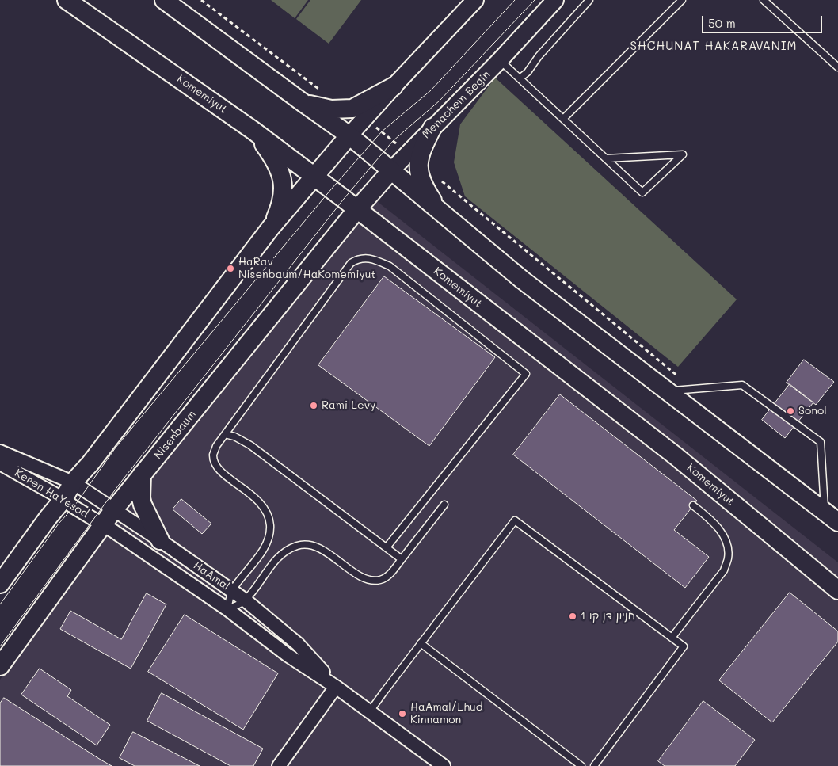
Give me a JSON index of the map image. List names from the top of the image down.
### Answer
{
  "streets": {
    "main road": ["Komemiyut", "Nisenbaum"],
    "street": ["Menachem Begin", "Keren HaYesod", "HaAmal"]
  },
  "crossings": [
    ["Komemiyut", "Nisenbaum"],
    ["Nisenbaum", "Keren HaYesod"],
    ["Nisenbaum", "HaAmal"],
    ["Keren HaYesod", "HaAmal"]
  ],
  "districts": ["SHCHUNAT HAKARAVANIM"],
  "places": [
    "HaRav Nisenbaum/HaKomemiyut",
    "Rami Levy",
    "Sonol",
    "חניון דן קו 1",
    "HaAmal/Ehud Kinnamon"
  ],
  "scale_bar": "50 m"
}
